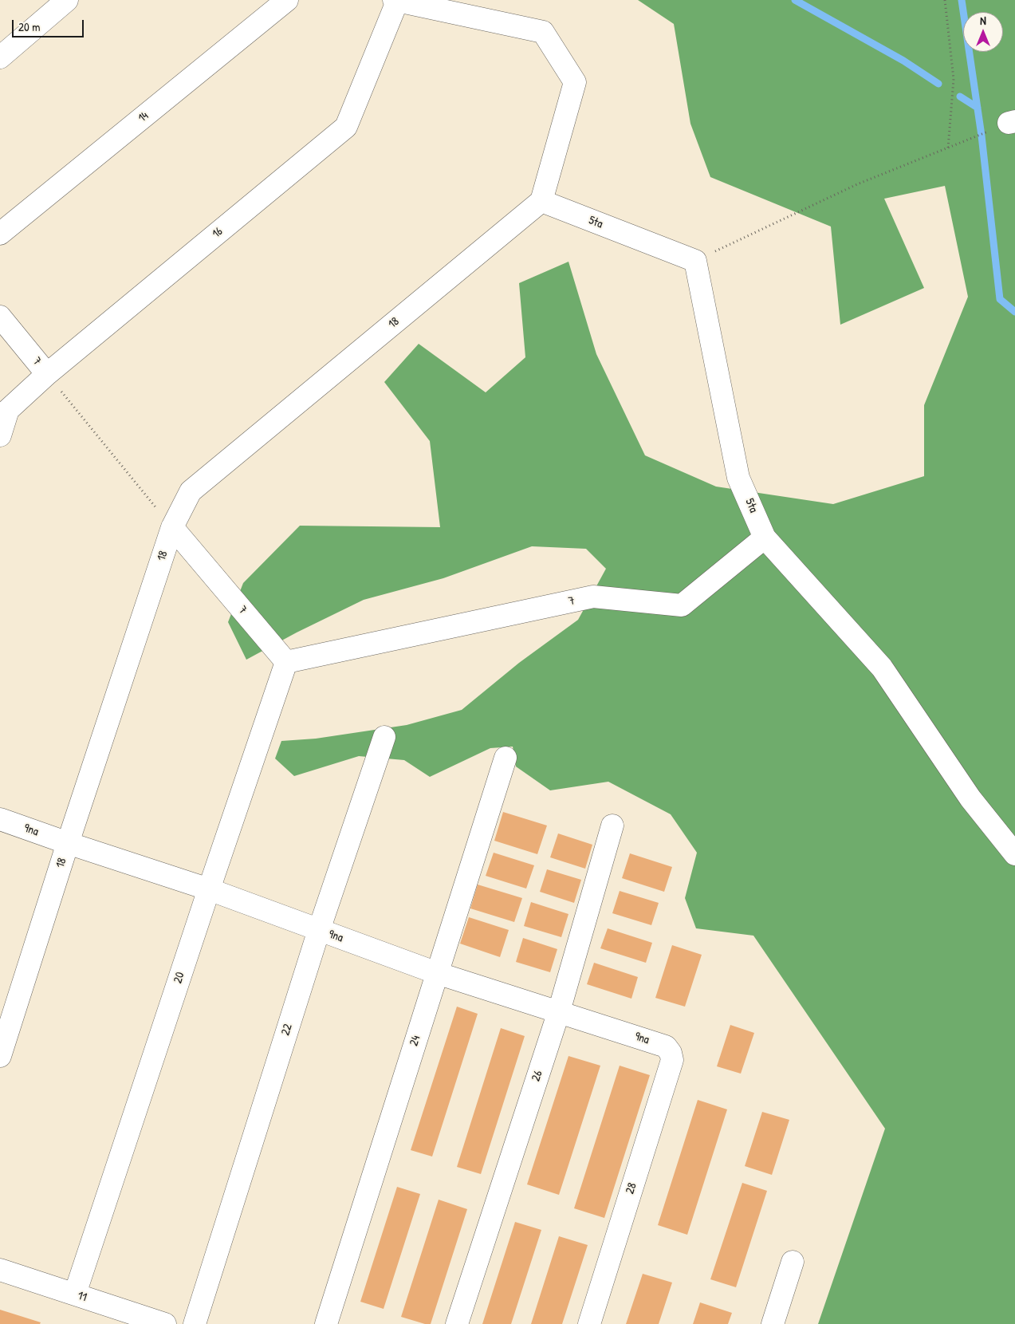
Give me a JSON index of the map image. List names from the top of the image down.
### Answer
{
  "streets": {
    "street": [
      "14",
      "5ta",
      "16",
      "18",
      "7",
      "9na",
      "20",
      "22",
      "24",
      "26",
      "28",
      "11"
    ]
  },
  "crossings": [
    ["5ta", "18"],
    ["5ta", "7"],
    ["16", "7"],
    ["18", "7"],
    ["18", "9na"],
    ["7", "20"],
    ["9na", "20"],
    ["9na", "22"],
    ["9na", "24"],
    ["9na", "26"],
    ["9na", "28"],
    ["20", "11"]
  ],
  "scale_bar": "20 m",
  "north": "top"
}
